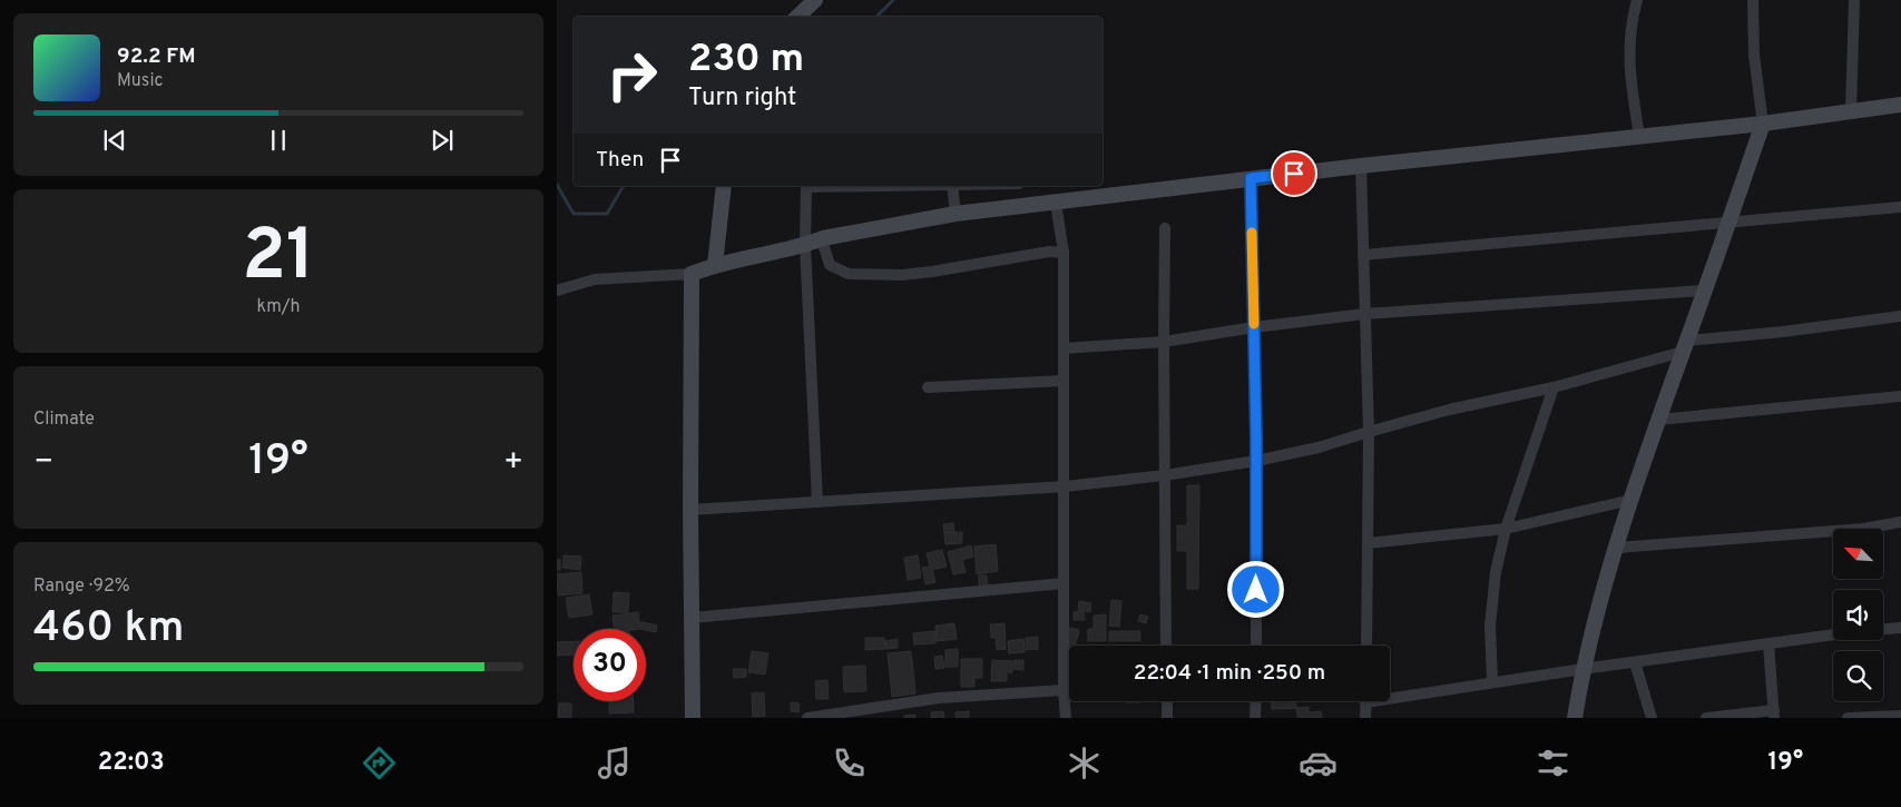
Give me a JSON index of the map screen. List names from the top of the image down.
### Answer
{
  "north": "top left",
  "page": {
    "turn": ["230 m", "Turn right"],
    "song": ["92.2 FM", "Music"],
    "then": "Then",
    "tile": [
      ["21", "km/h"],
      "Climate",
      ["Range · 92%", "460 km"]
    ],
    "heat": ["−", "19°", "+"],
    "limit": "30",
    "trip": "22:04 · 1 min · 250 m",
    "tabs": ["22:03", "19°"]
  }
}
